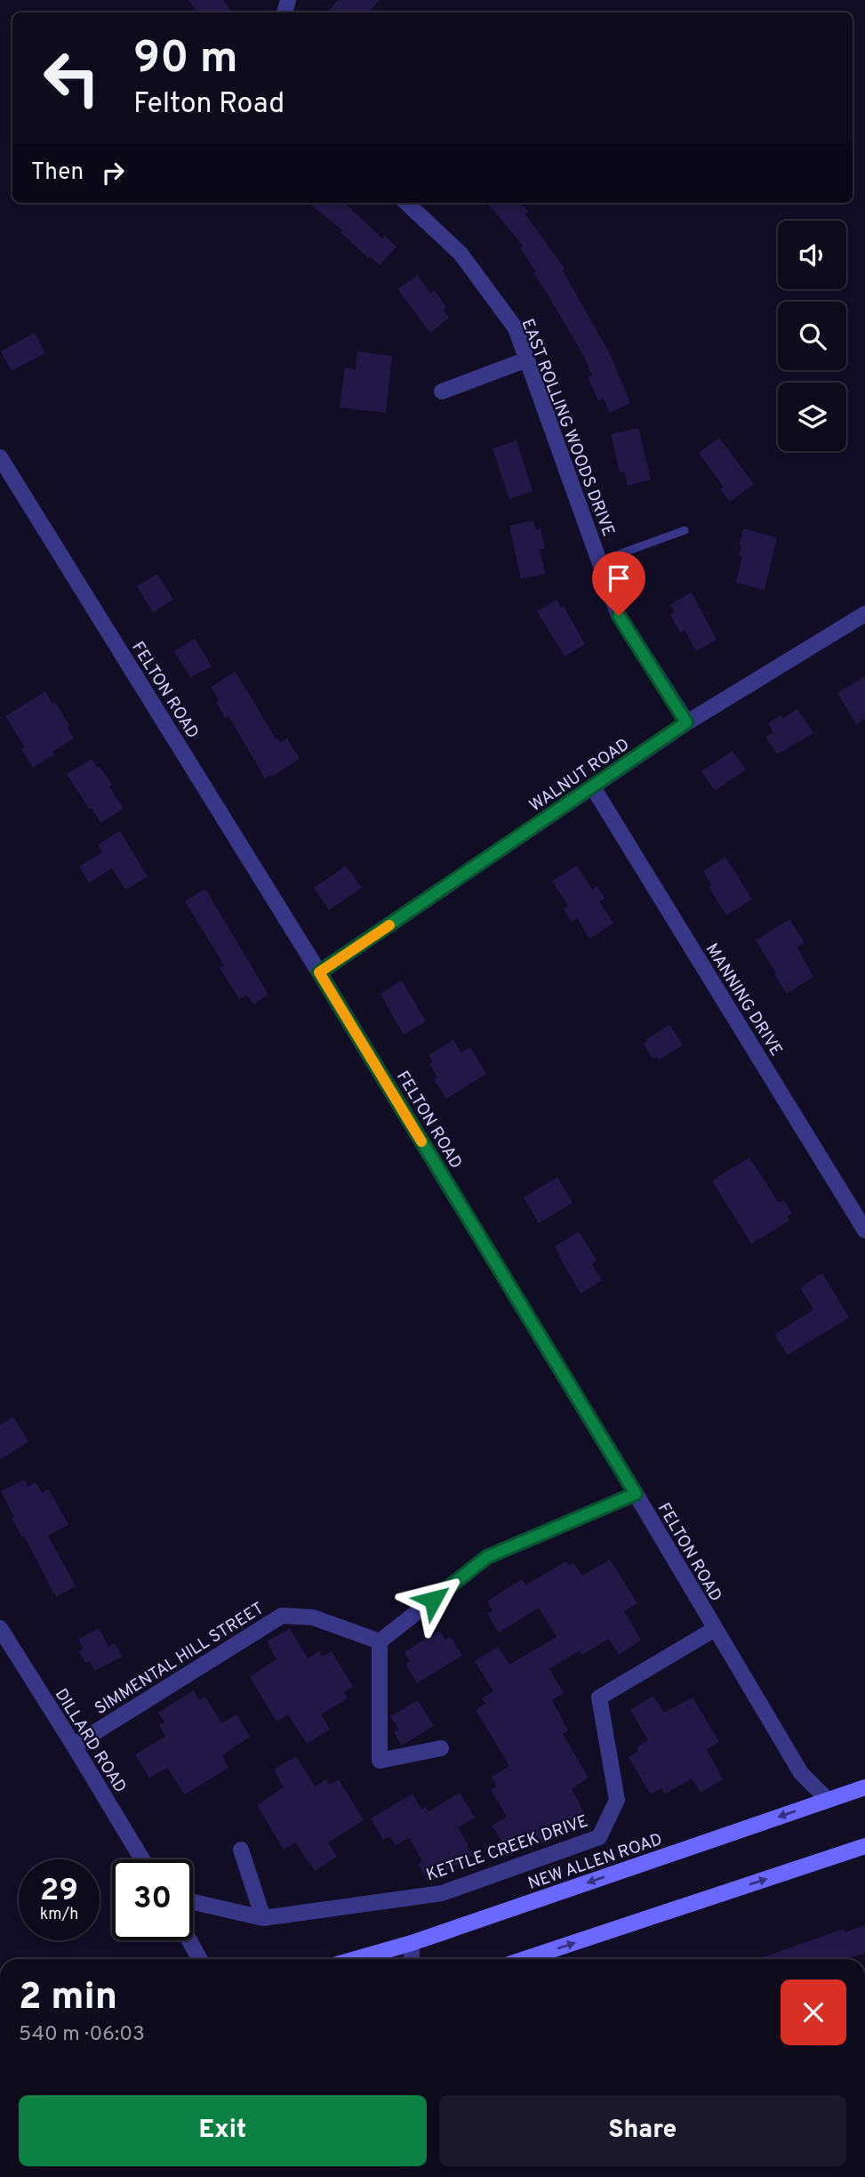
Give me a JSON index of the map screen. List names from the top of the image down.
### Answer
{
  "streets": {
    "main road": ["NEW ALLEN ROAD"],
    "street": [
      "EAST ROLLING WOODS DRIVE",
      "FELTON ROAD",
      "WALNUT ROAD",
      "MANNING DRIVE",
      "SIMMENTAL HILL STREET",
      "DILLARD ROAD",
      "KETTLE CREEK DRIVE"
    ]
  },
  "crossings": [
    ["EAST ROLLING WOODS DRIVE", "WALNUT ROAD"],
    ["FELTON ROAD", "WALNUT ROAD"],
    ["FELTON ROAD", "KETTLE CREEK DRIVE"],
    ["FELTON ROAD", "NEW ALLEN ROAD"],
    ["WALNUT ROAD", "MANNING DRIVE"],
    ["SIMMENTAL HILL STREET", "DILLARD ROAD"]
  ],
  "page": {
    "turn": ["90 m", "Felton Road"],
    "then": "Then",
    "speed": "29 km/h",
    "limit": "30",
    "heading": ["2 min", "540 m · 06:03"],
    "buttons": ["Exit", "Share"]
  }
}
